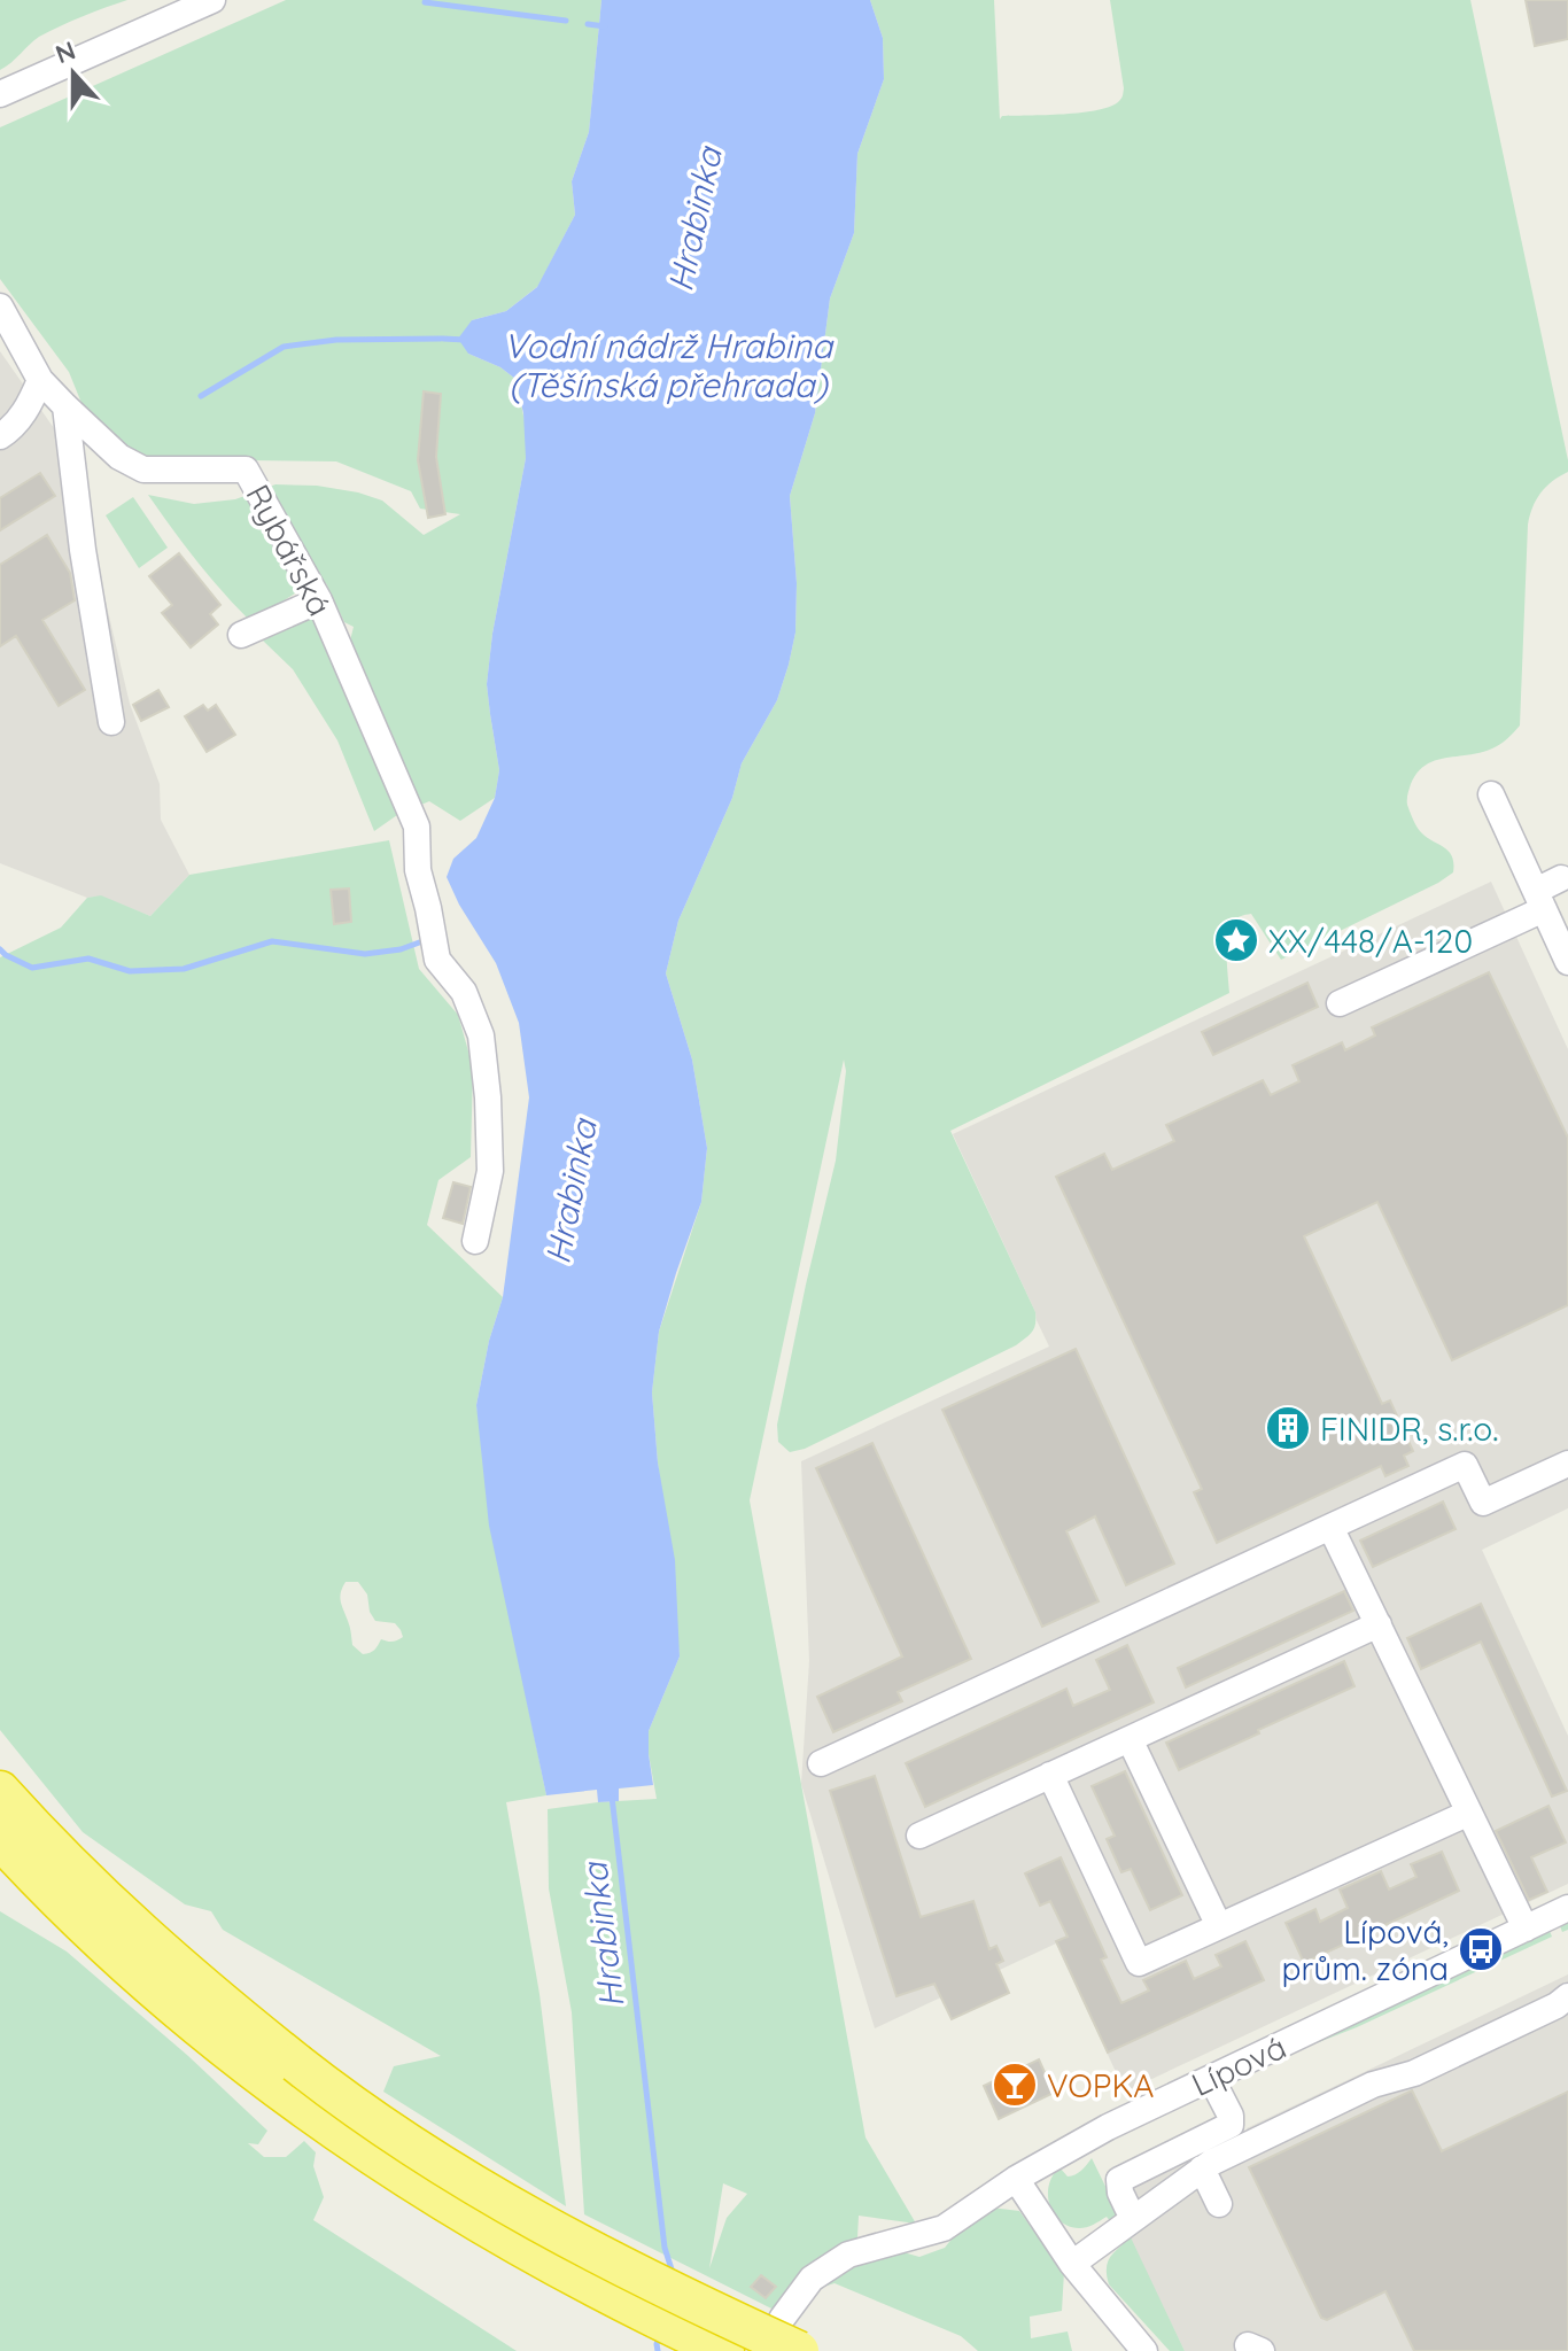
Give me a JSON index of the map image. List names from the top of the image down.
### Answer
{
  "streets": {
    "street": ["Rybářská", "Lípová"]
  },
  "water": ["Hrabinka", "Vodní nádrž Hrabina (Těšínská přehrada)"],
  "places": {
    "place": ["XX/448/A-120"],
    "building": ["FINIDR, s.r.o."],
    "bus stop": ["Lípová, prům. zóna"],
    "bar": ["VOPKA"]
  },
  "north": "top"
}
